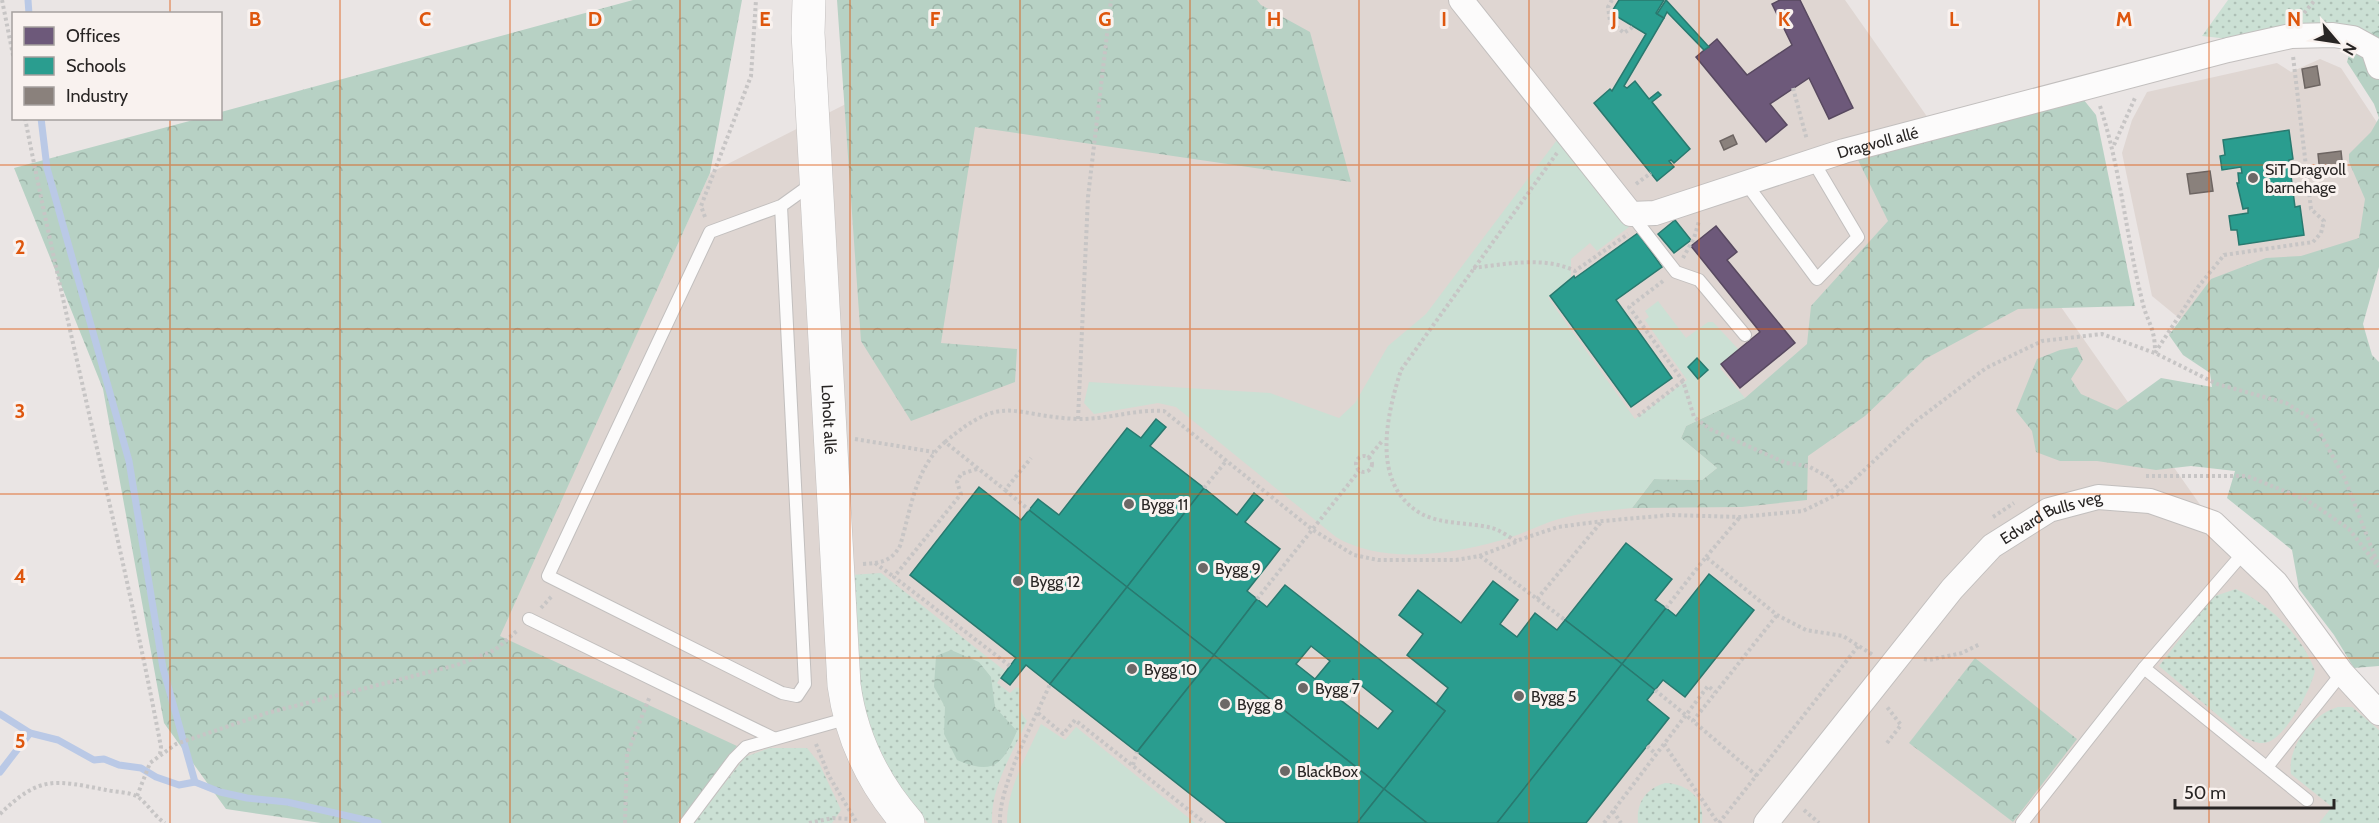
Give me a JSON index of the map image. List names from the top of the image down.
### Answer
{
  "streets": {
    "street": ["Dragvoll allé", "Loholt allé", "Edvard Bulls veg"]
  },
  "places": [
    "SiT Dragvoll barnehage",
    "Bygg 11",
    "Bygg 9",
    "Bygg 12",
    "Bygg 10",
    "Bygg 7",
    "Bygg 5",
    "Bygg 8",
    "BlackBox"
  ],
  "legend": ["Offices", "Schools", "Industry"],
  "scale_bar": "50 m",
  "north": "bottom right",
  "grid": {
    "columns": [
      "B",
      "C",
      "D",
      "E",
      "F",
      "G",
      "H",
      "I",
      "J",
      "K",
      "L",
      "M",
      "N"
    ],
    "rows": [
      "2",
      "3",
      "4",
      "5"
    ]
  }
}
